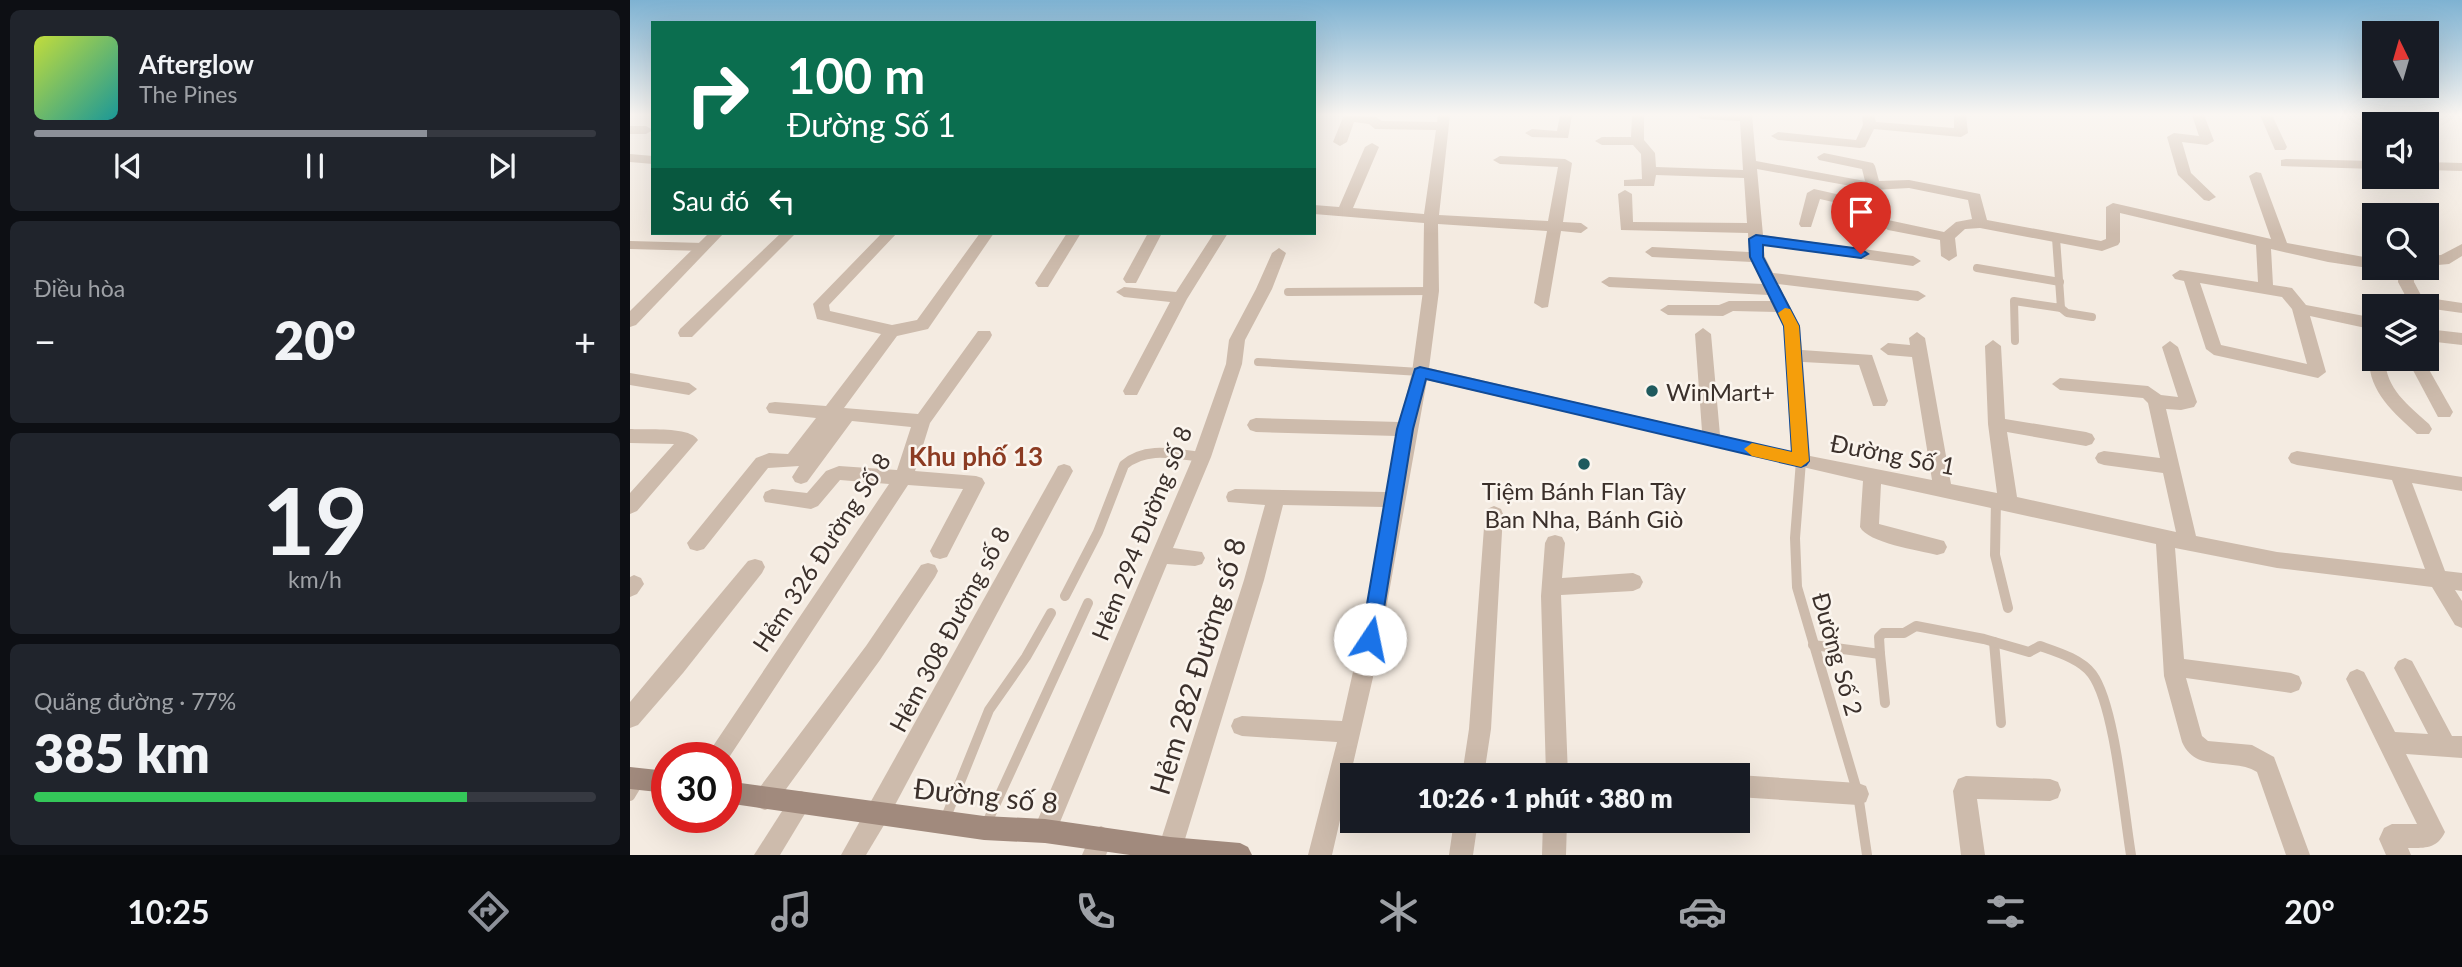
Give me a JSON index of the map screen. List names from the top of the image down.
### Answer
{
  "streets": {
    "street": [
      "Đường Số 1",
      "Hẻm 294 Đường số 8",
      "Hẻm 326 Đường Số 8",
      "Hẻm 308 Đường số 8",
      "Hẻm 282 Đường số 8",
      "Đường số 8"
    ],
    "lane": ["Đường Số 2"]
  },
  "crossings": [
    ["Đường Số 1", "Đường Số 2"],
    ["Hẻm 294 Đường số 8", "Đường số 8"],
    ["Hẻm 308 Đường số 8", "Đường số 8"],
    ["Hẻm 282 Đường số 8", "Đường số 8"]
  ],
  "districts": ["Khu phố 13"],
  "places": ["WinMart+", "Tiệm Bánh Flan Tây Ban Nha, Bánh Giò"],
  "north": "top",
  "page": {
    "turn": ["100 m", "Đường Số 1"],
    "song": ["Afterglow", "The Pines"],
    "then": "Sau đó",
    "tile": [
      "Điều hòa",
      ["19", "km/h"],
      ["Quãng đường · 77%", "385 km"]
    ],
    "heat": ["−", "20°", "+"],
    "limit": "30",
    "trip": "10:26 · 1 phút · 380 m",
    "tabs": ["10:25", "20°"]
  }
}
